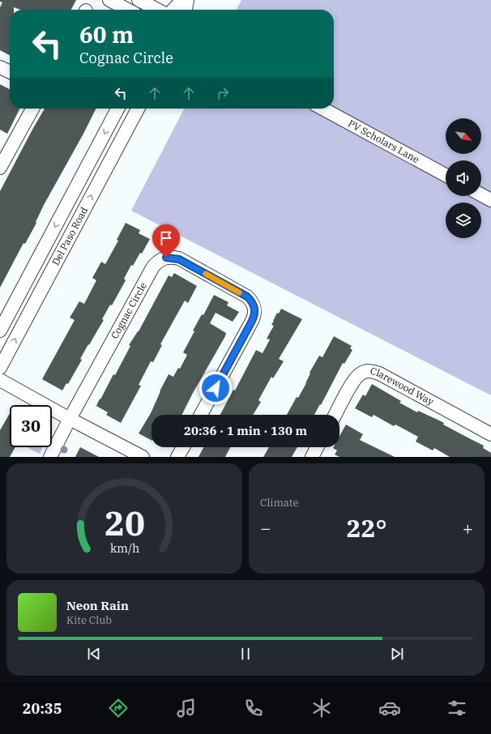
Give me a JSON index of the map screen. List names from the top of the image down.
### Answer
{
  "streets": {
    "street": [
      "PV Scholars Lane",
      "Del Paso Road",
      "Cognac Circle",
      "Clarewood Way"
    ]
  },
  "north": "bottom right",
  "page": {
    "turn": ["60 m", "Cognac Circle"],
    "limit": "30",
    "trip": "20:36 · 1 min · 130 m",
    "tile": "Climate",
    "heat": ["−", "22°", "+"],
    "song": ["Neon Rain", "Kite Club"],
    "tabs": "20:35",
    "gauge": ["20", "km/h"]
  }
}
